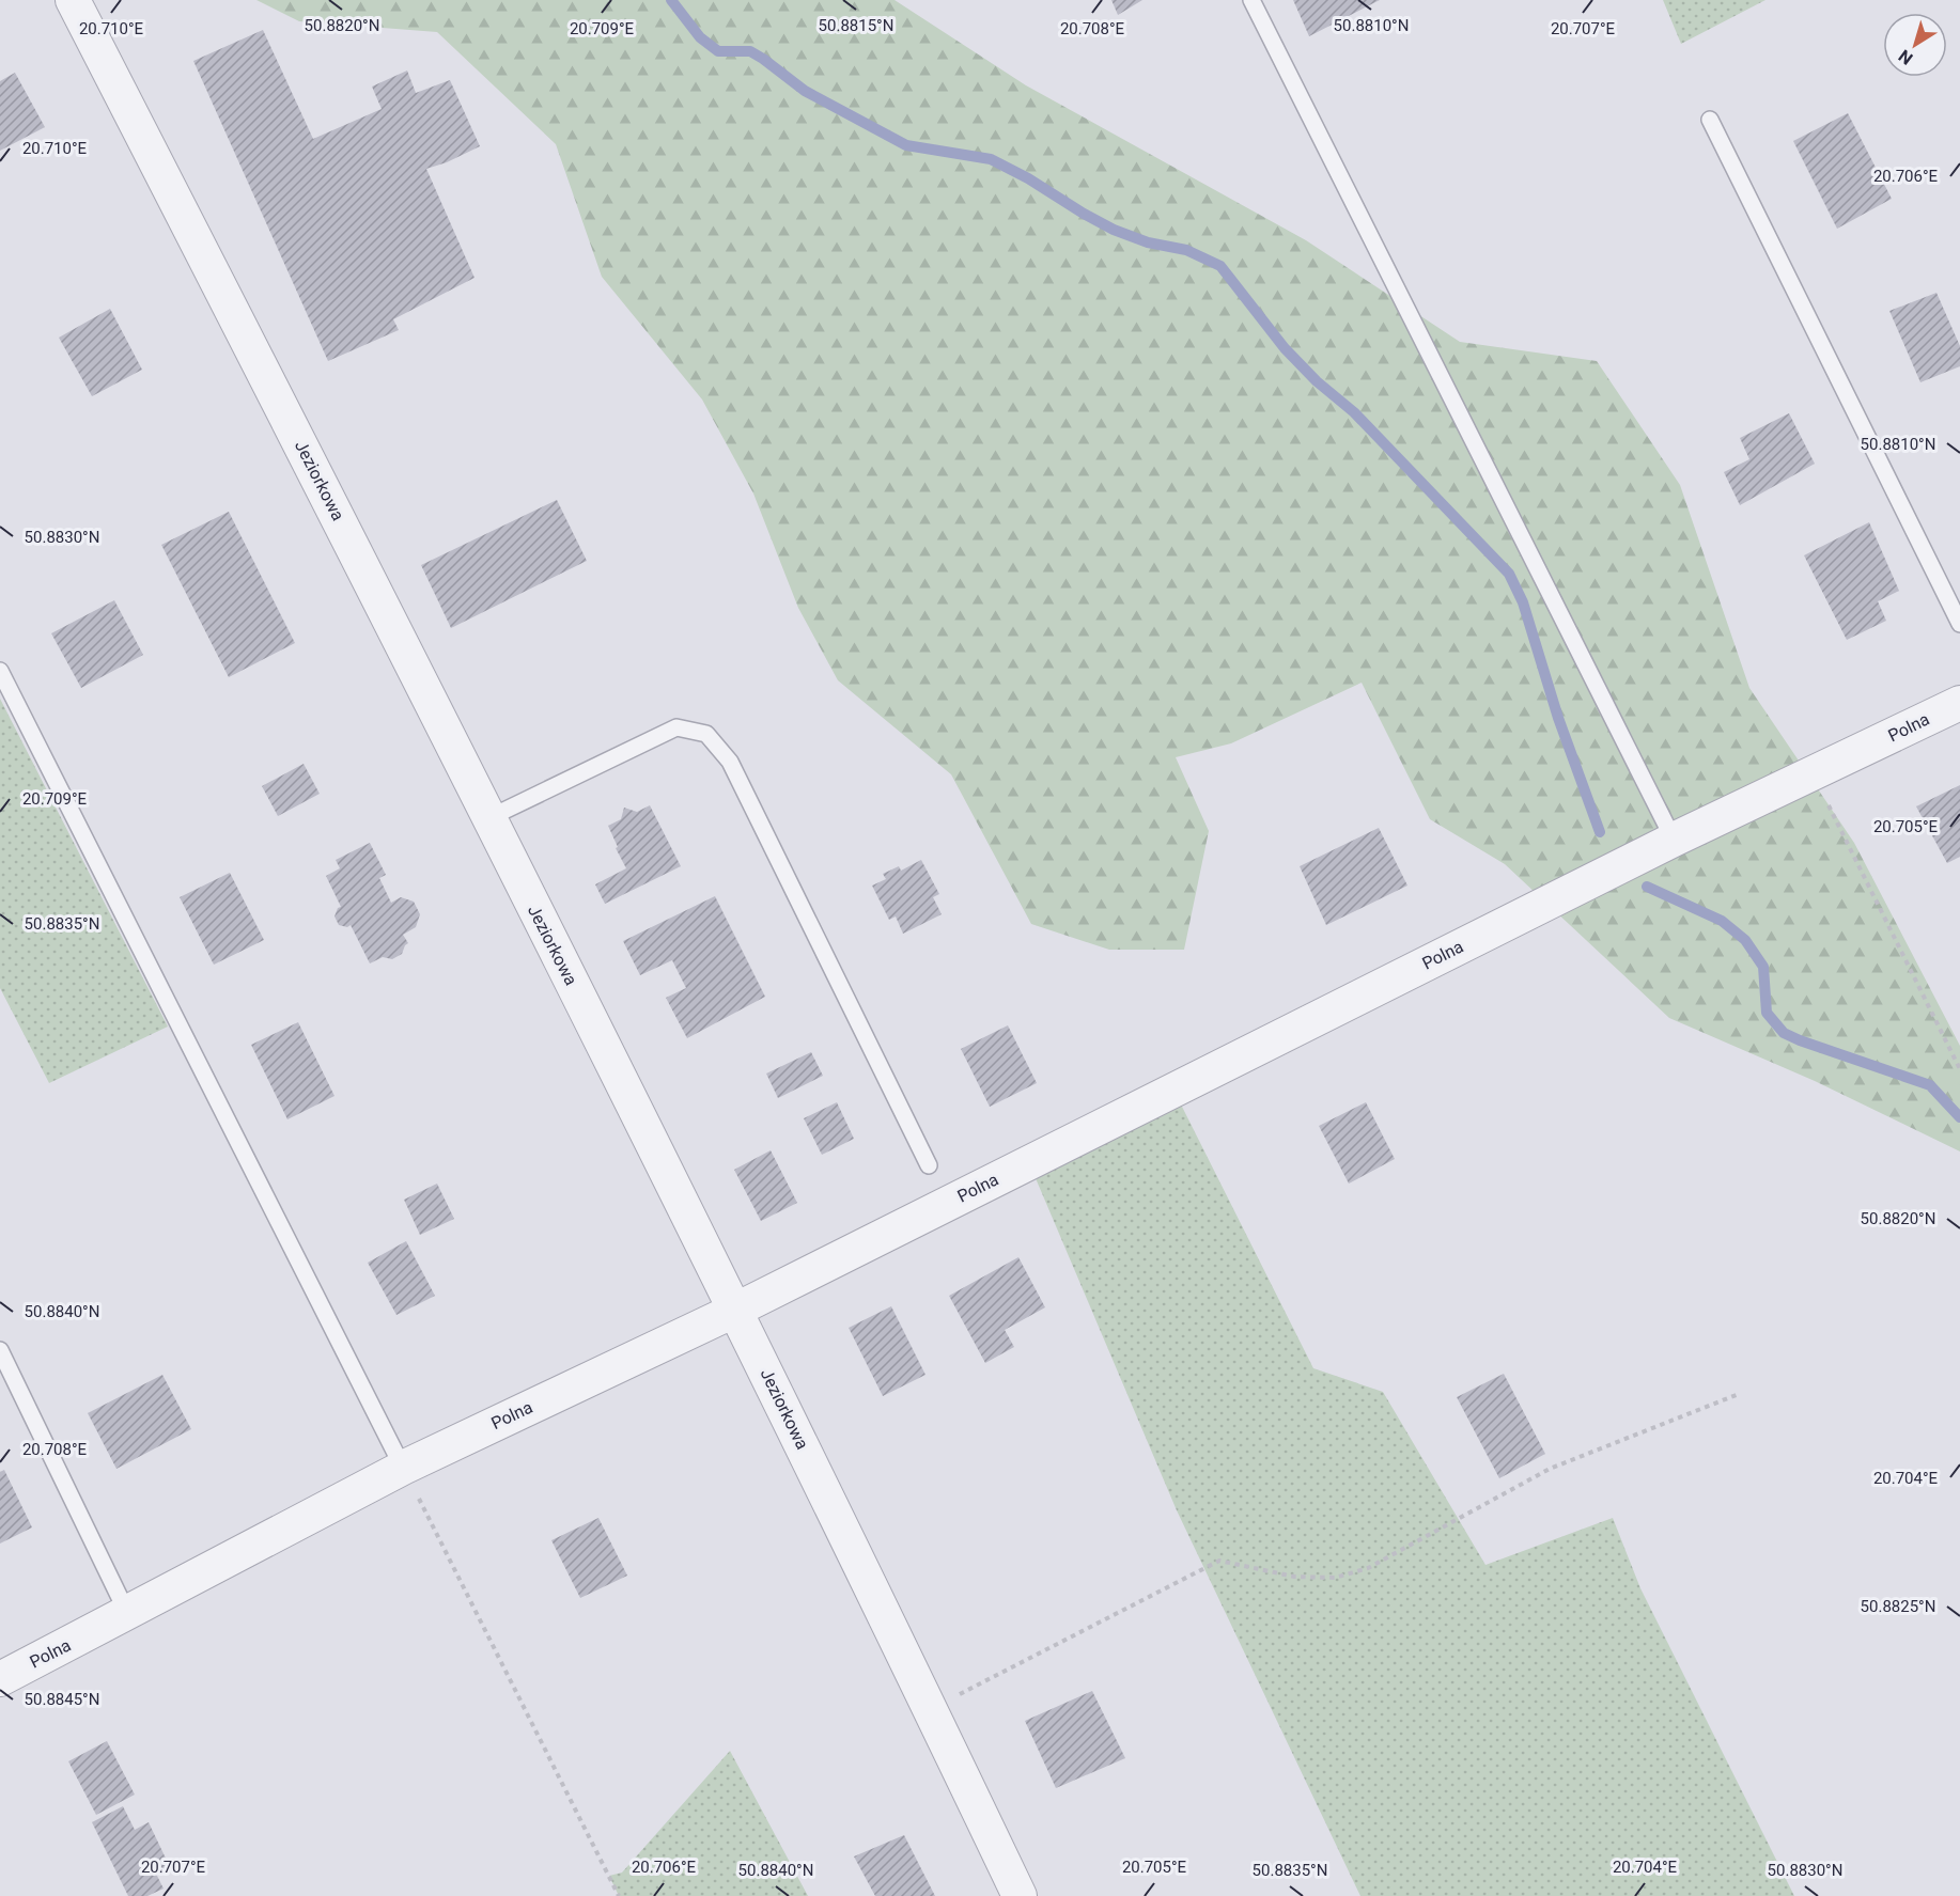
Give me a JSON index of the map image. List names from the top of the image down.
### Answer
{
  "streets": {
    "street": ["Jeziorkowa", "Polna"]
  },
  "crossings": [
    ["Jeziorkowa", "Polna"]
  ],
  "north": "bottom left",
  "coordinates": [
    "50.8815°N",
    "50.8820°N",
    "50.8810°N",
    "20.710°E",
    "20.709°E",
    "20.708°E",
    "20.707°E",
    "20.706°E",
    "50.8830°N",
    "20.705°E",
    "50.8835°N",
    "50.8840°N",
    "20.704°E",
    "50.8825°N",
    "50.8845°N"
  ]
}
